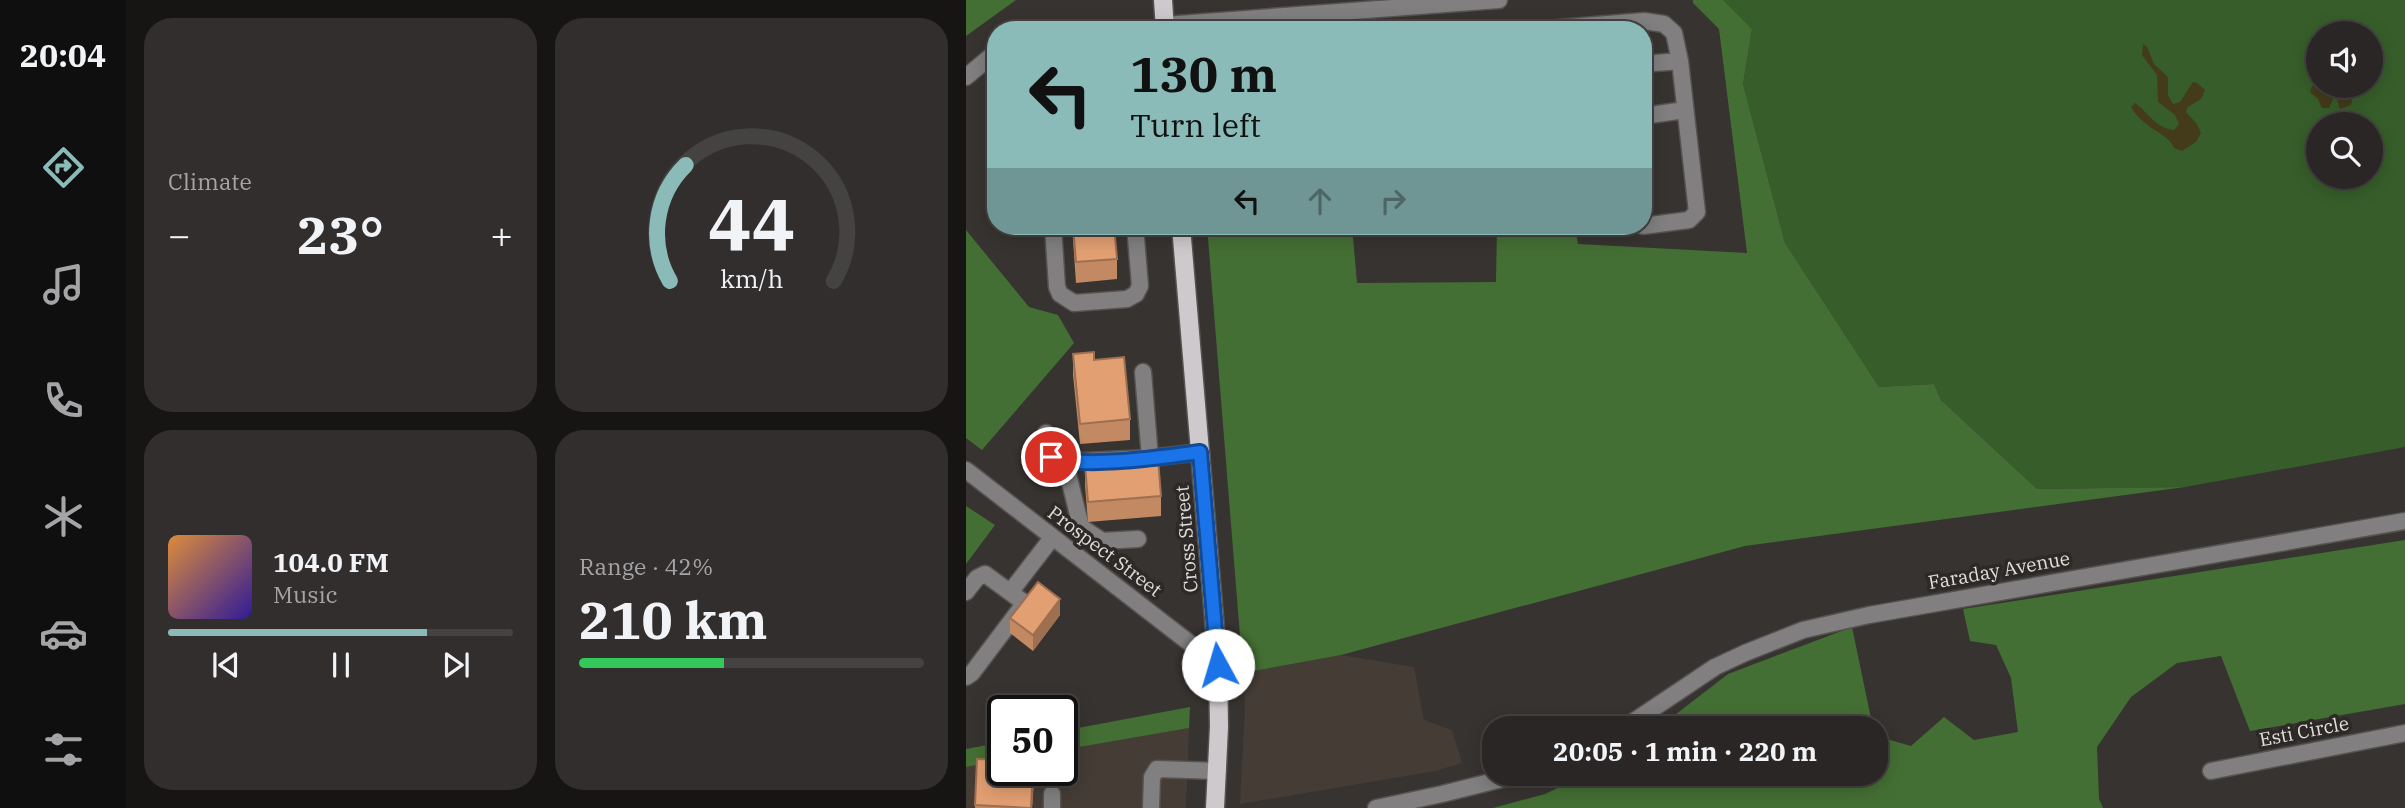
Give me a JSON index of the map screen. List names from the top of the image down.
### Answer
{
  "streets": {
    "main road": ["Cross Street"],
    "street": ["Prospect Street", "Faraday Avenue", "Esti Circle"]
  },
  "crossings": [
    ["Cross Street", "Prospect Street"]
  ],
  "page": {
    "tabs": "20:04",
    "tile": [
      "Climate",
      ["Range · 42%", "210 km"]
    ],
    "turn": ["130 m", "Turn left"],
    "heat": ["−", "23°", "+"],
    "song": ["104.0 FM", "Music"],
    "limit": "50",
    "trip": "20:05 · 1 min · 220 m",
    "gauge": ["44", "km/h"]
  }
}
